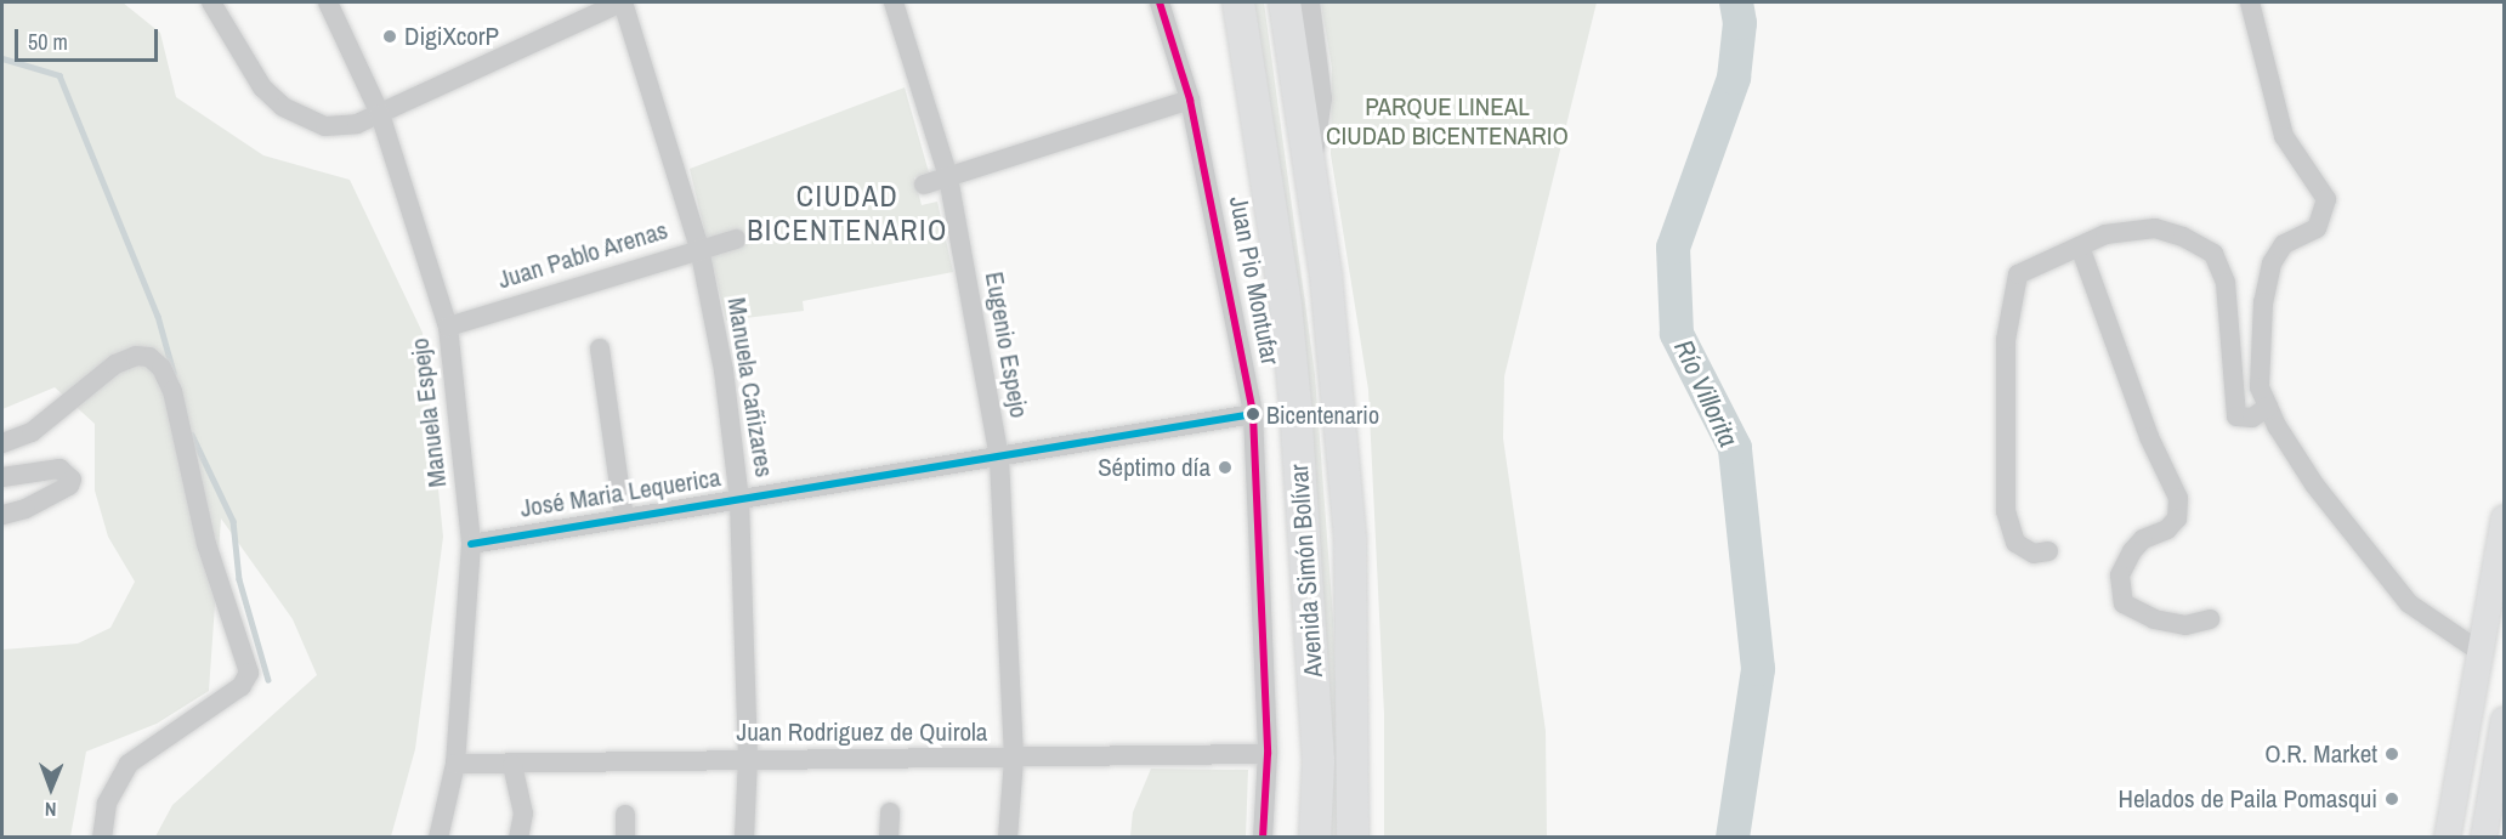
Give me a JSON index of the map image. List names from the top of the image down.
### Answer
{
  "streets": {
    "highway": ["Avenida Simón Bolívar"],
    "street": [
      "Juan Pablo Arenas",
      "Juan Pio Montufar",
      "Eugenio Espejo",
      "Manuela Cañizares",
      "Manuela Espejo",
      "José Maria Lequerica",
      "Juan Rodriguez de Quirola"
    ]
  },
  "crossings": [
    ["Juan Pablo Arenas", "Manuela Cañizares"],
    ["Juan Pablo Arenas", "Manuela Espejo"],
    ["Juan Pio Montufar", "José Maria Lequerica"],
    ["Juan Pio Montufar", "Juan Rodriguez de Quirola"],
    ["Eugenio Espejo", "José Maria Lequerica"],
    ["Eugenio Espejo", "Juan Rodriguez de Quirola"],
    ["Manuela Cañizares", "José Maria Lequerica"],
    ["Manuela Cañizares", "Juan Rodriguez de Quirola"],
    ["Manuela Espejo", "José Maria Lequerica"],
    ["Manuela Espejo", "Juan Rodriguez de Quirola"]
  ],
  "districts": ["CIUDAD BICENTENARIO"],
  "water": ["Río Villorita"],
  "parks": ["PARQUE LINEAL CIUDAD BICENTENARIO"],
  "places": [
    "DigiXcorP",
    "Bicentenario",
    "Séptimo día",
    "O.R. Market",
    "Helados de Paila Pomasqui"
  ],
  "scale_bar": "50 m",
  "north": "bottom"
}
